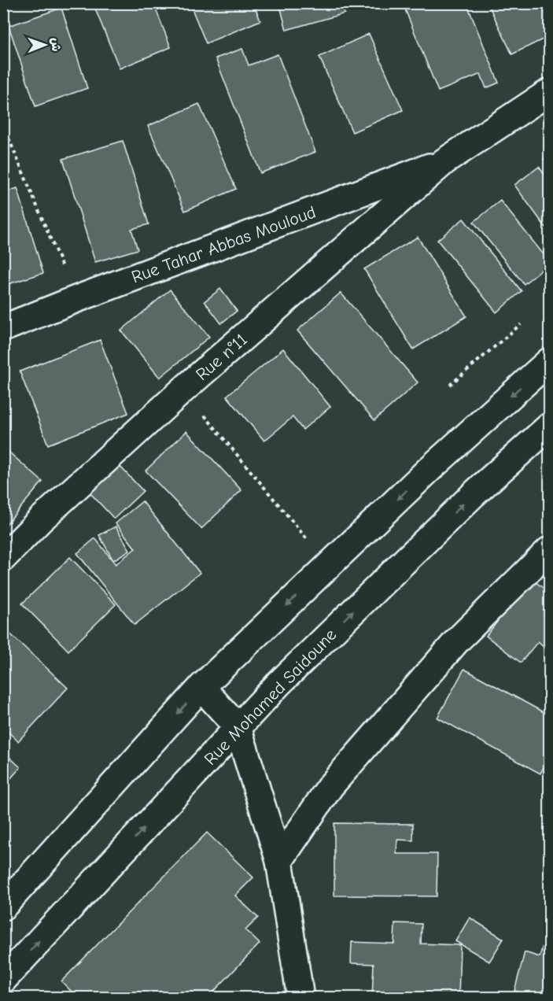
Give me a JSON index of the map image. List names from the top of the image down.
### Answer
{
  "streets": {
    "street": ["Rue Tahar Abbas Mouloud", "Rue n°11", "Rue Mohamed Saidoune"]
  },
  "crossings": [
    ["Rue Tahar Abbas Mouloud", "Rue n°11"]
  ],
  "north": "right"
}
